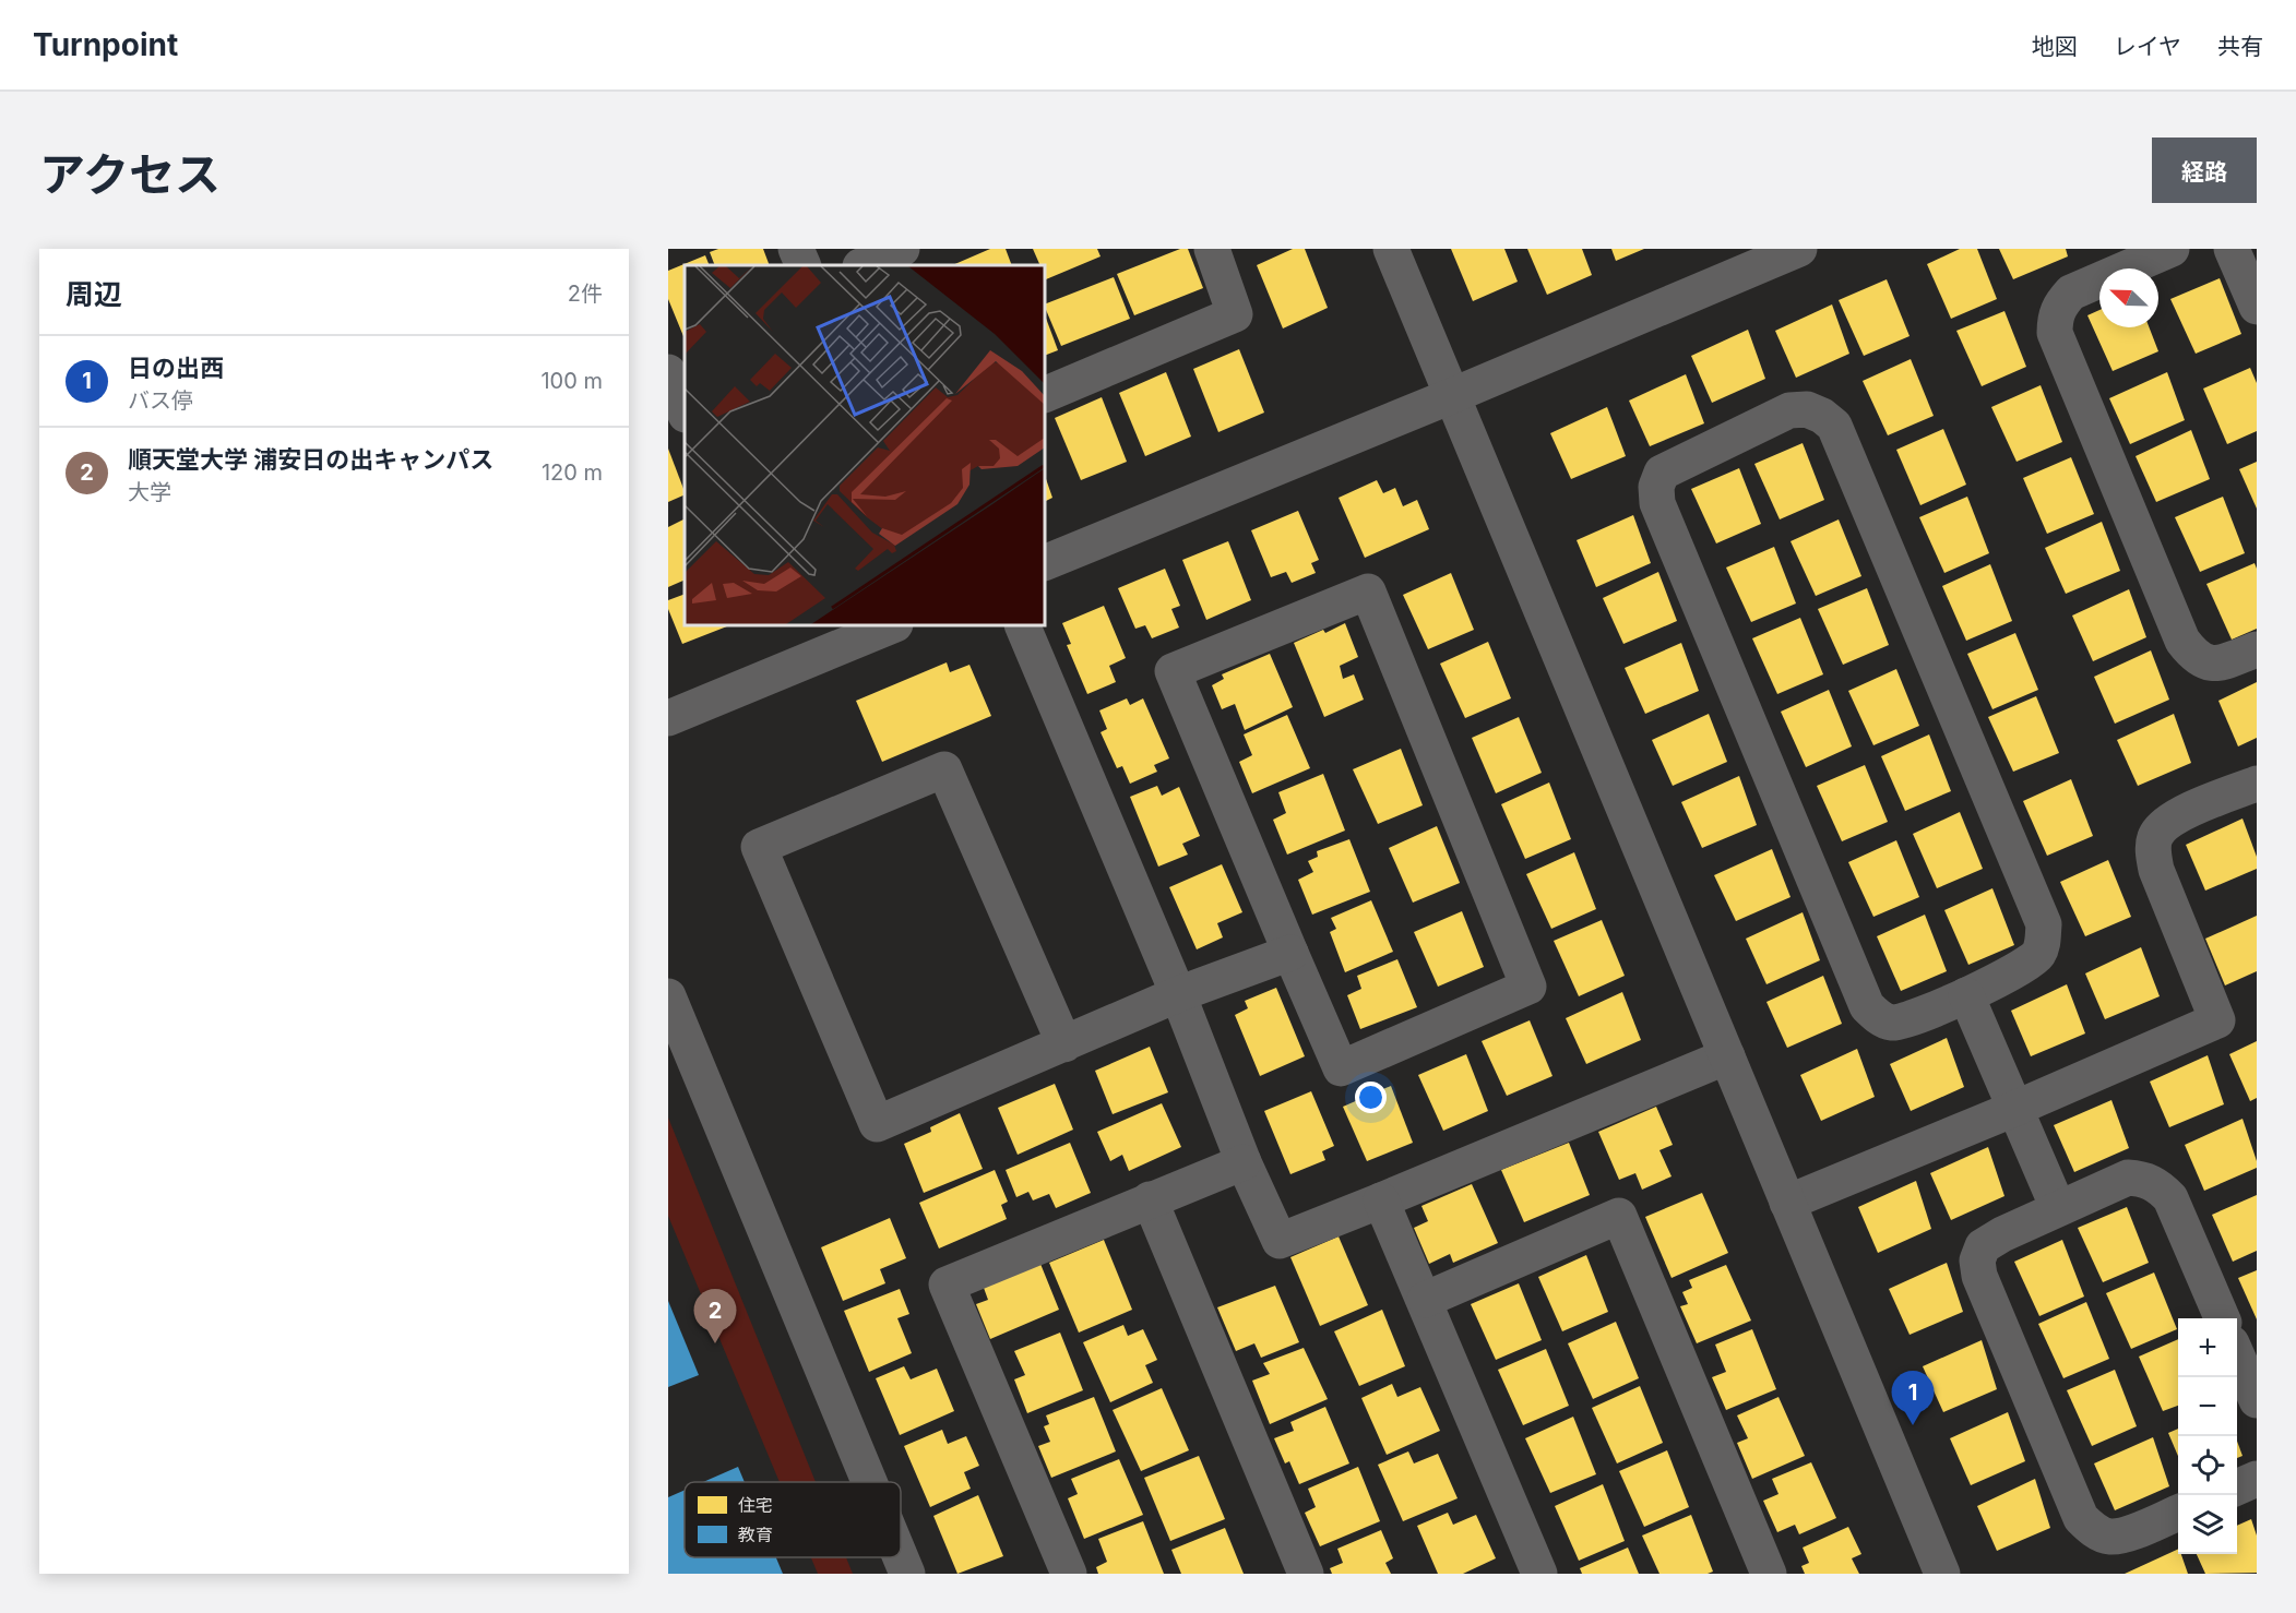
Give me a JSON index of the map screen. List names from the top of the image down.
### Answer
{
  "legend": ["住宅", "教育"],
  "north": "top left",
  "page": {
    "header": "Turnpoint",
    "nav": ["地図", "レイヤ", "共有"],
    "title": "アクセス",
    "buttons": "経路",
    "heading": ["周辺", "2件"],
    "list": [
      {
        "mark": "1",
        "name": "日の出西",
        "note": "バス停",
        "value": "100 m"
      },
      {
        "mark": "2",
        "name": "順天堂大学 浦安日の出キャンパス",
        "note": "大学",
        "value": "120 m"
      }
    ],
    "pins": ["2", "1"],
    "map_buttons": ["+", "−"]
  }
}
